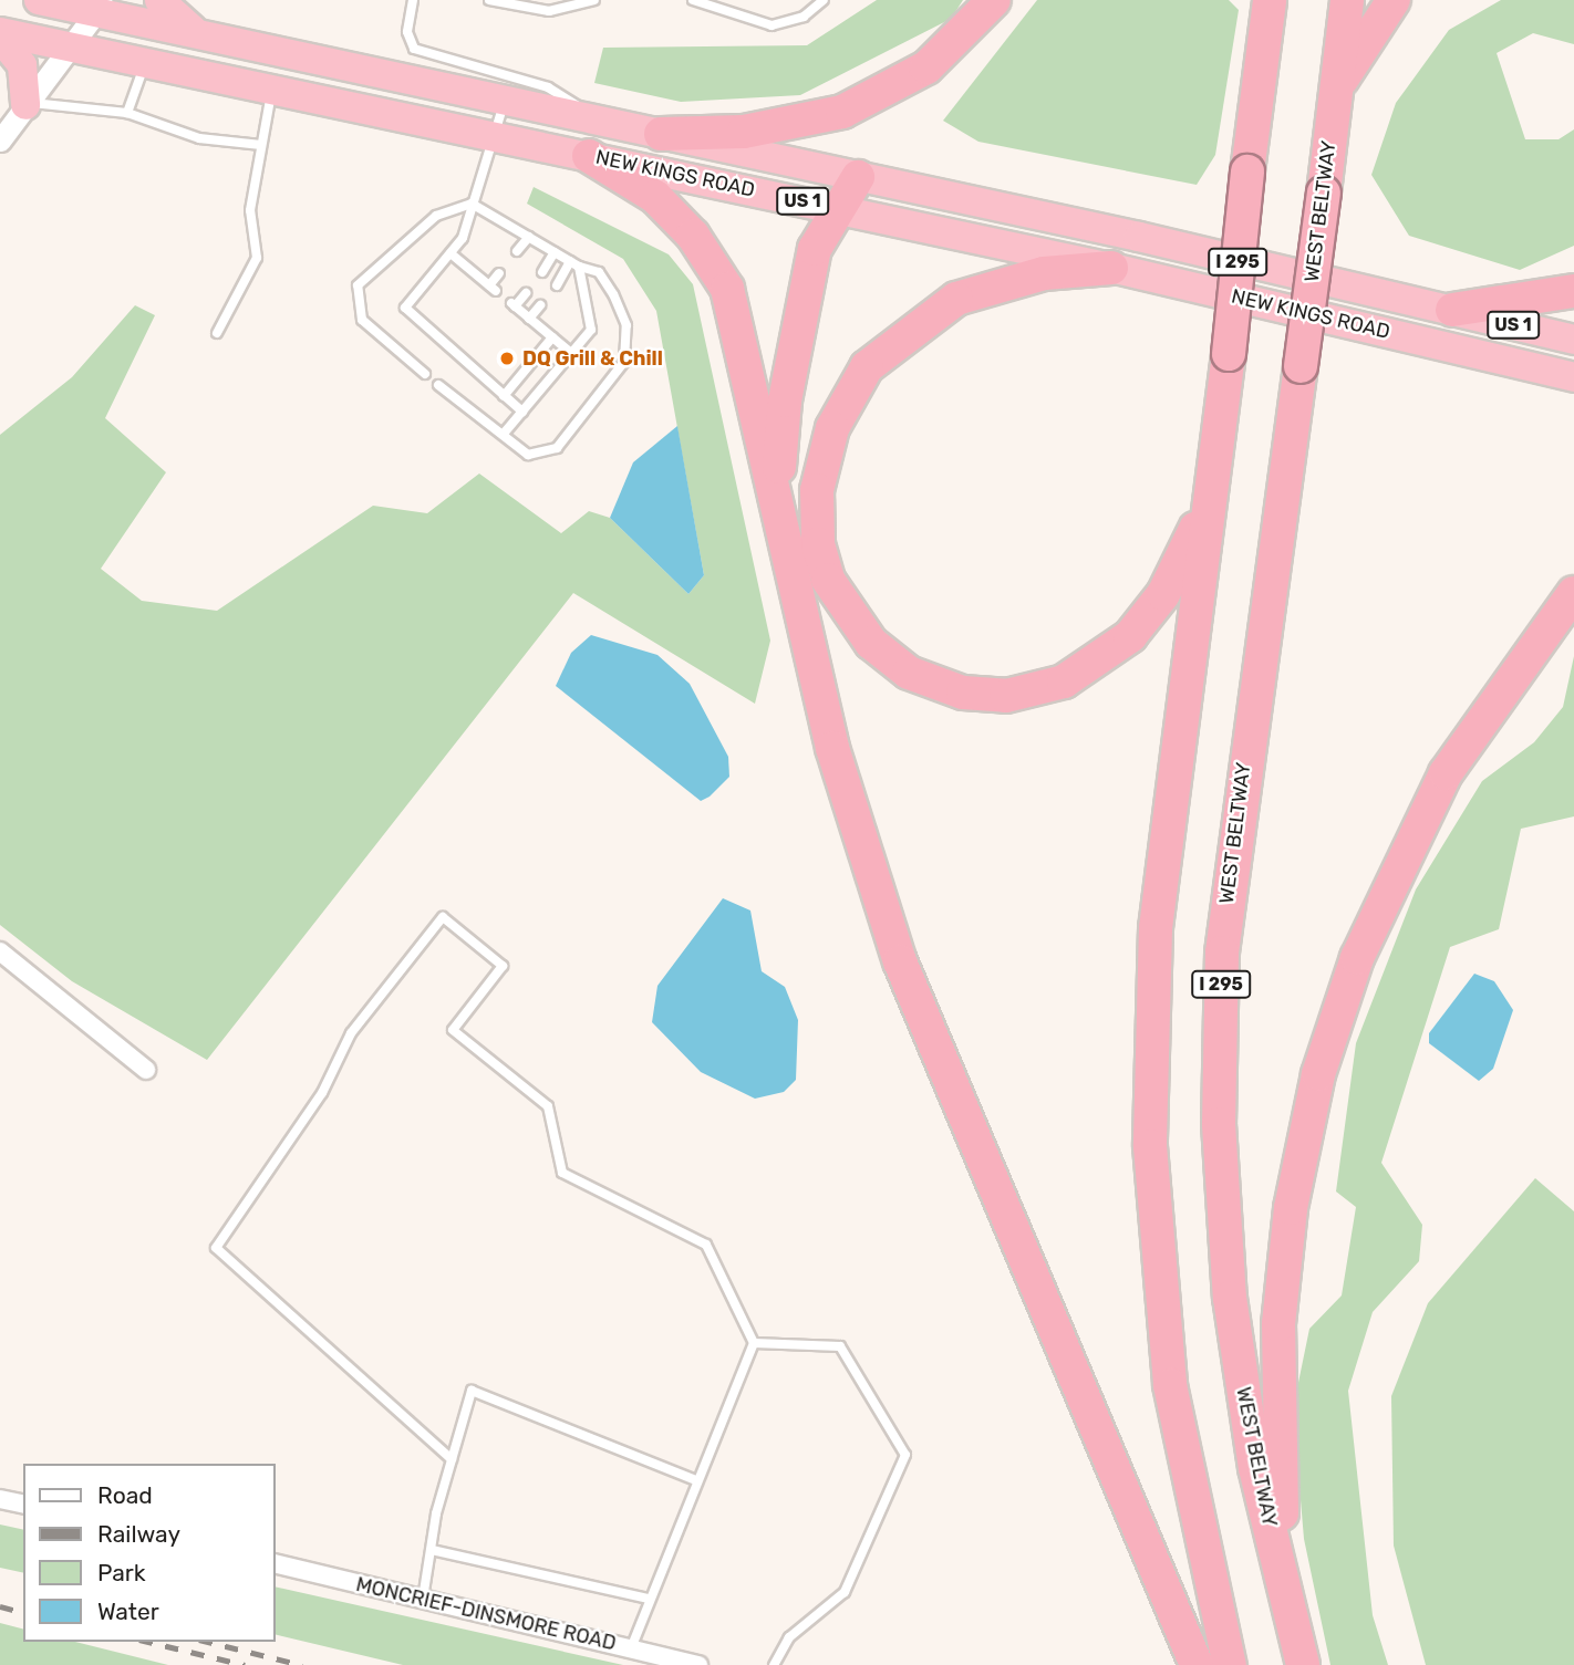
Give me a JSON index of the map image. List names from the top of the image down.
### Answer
{
  "streets": {
    "highway": [
      "NEW KINGS ROAD",
      "US 1",
      "WEST BELTWAY",
      "I 295"
    ],
    "street": ["MONCRIEF-DINSMORE ROAD"]
  },
  "places": ["DQ Grill & Chill"],
  "legend": [
    "Road",
    "Railway",
    "Park",
    "Water"
  ]
}
